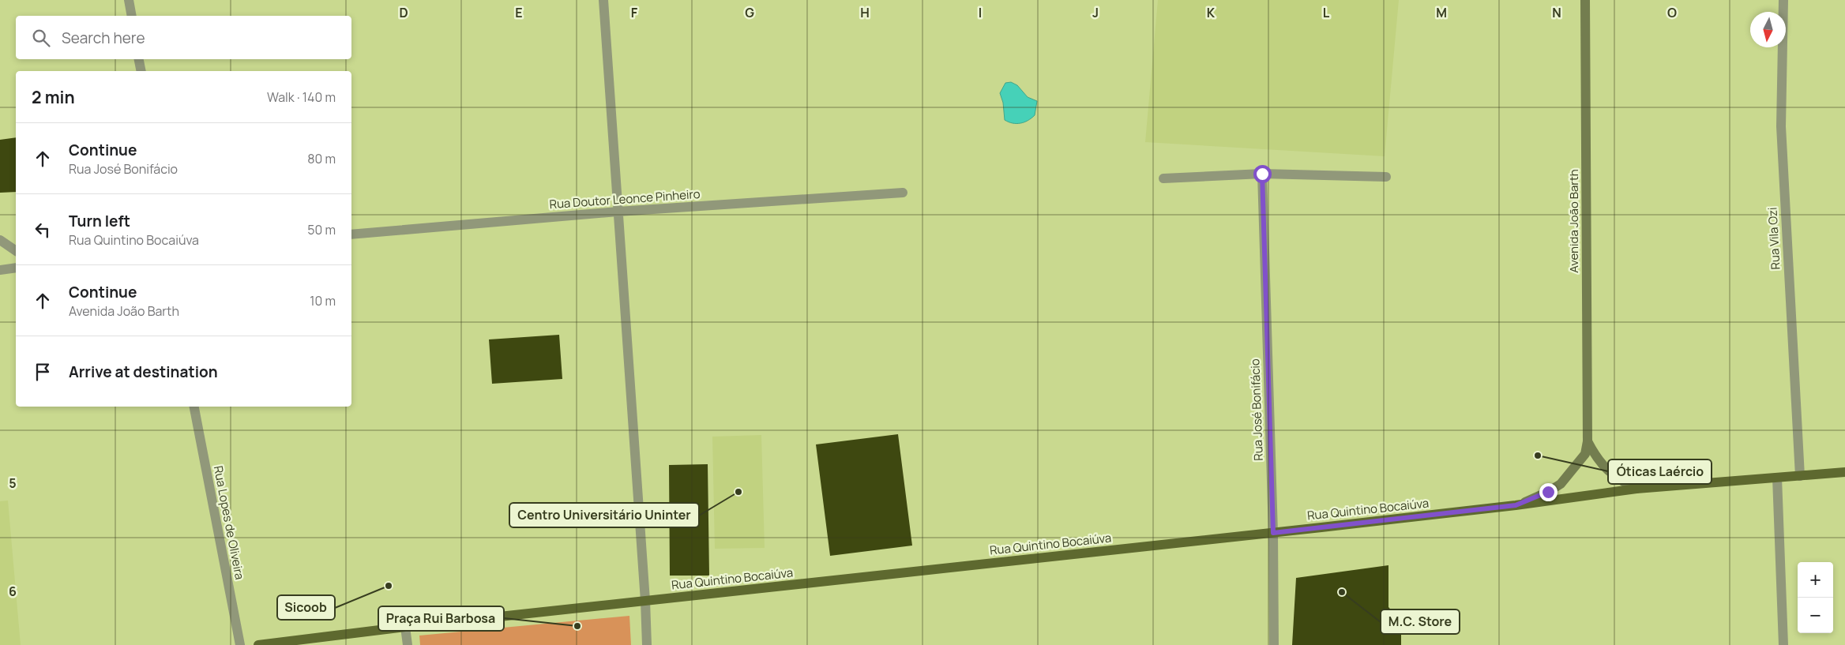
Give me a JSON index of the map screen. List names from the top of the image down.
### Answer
{
  "streets": {
    "main road": ["Avenida João Barth", "Rua Quintino Bocaiúva"],
    "street": [
      "Rua Doutor Leonce Pinheiro",
      "Rua Vila Ozi",
      "Rua José Bonifácio",
      "Rua Lopes de Oliveira"
    ]
  },
  "crossings": [
    ["Avenida João Barth", "Rua Quintino Bocaiúva"],
    ["Rua Vila Ozi", "Rua Quintino Bocaiúva"],
    ["Rua José Bonifácio", "Rua Quintino Bocaiúva"]
  ],
  "places": [
    "Óticas Laércio",
    "Centro Universitário Uninter",
    "Sicoob",
    "M.C. Store",
    "Praça Rui Barbosa"
  ],
  "north": "bottom",
  "page": {
    "search": "Search here",
    "heading": ["2 min", "Walk · 140 m"],
    "list": [
      ["Continue", "Rua José Bonifácio", "80 m"],
      ["Turn left", "Rua Quintino Bocaiúva", "50 m"],
      ["Continue", "Avenida João Barth", "10 m"],
      "Arrive at destination"
    ],
    "map_buttons": ["+", "−"]
  },
  "grid": {
    "columns": [
      "D",
      "E",
      "F",
      "G",
      "H",
      "I",
      "J",
      "K",
      "L",
      "M",
      "N",
      "O"
    ],
    "rows": ["5", "6"]
  }
}
